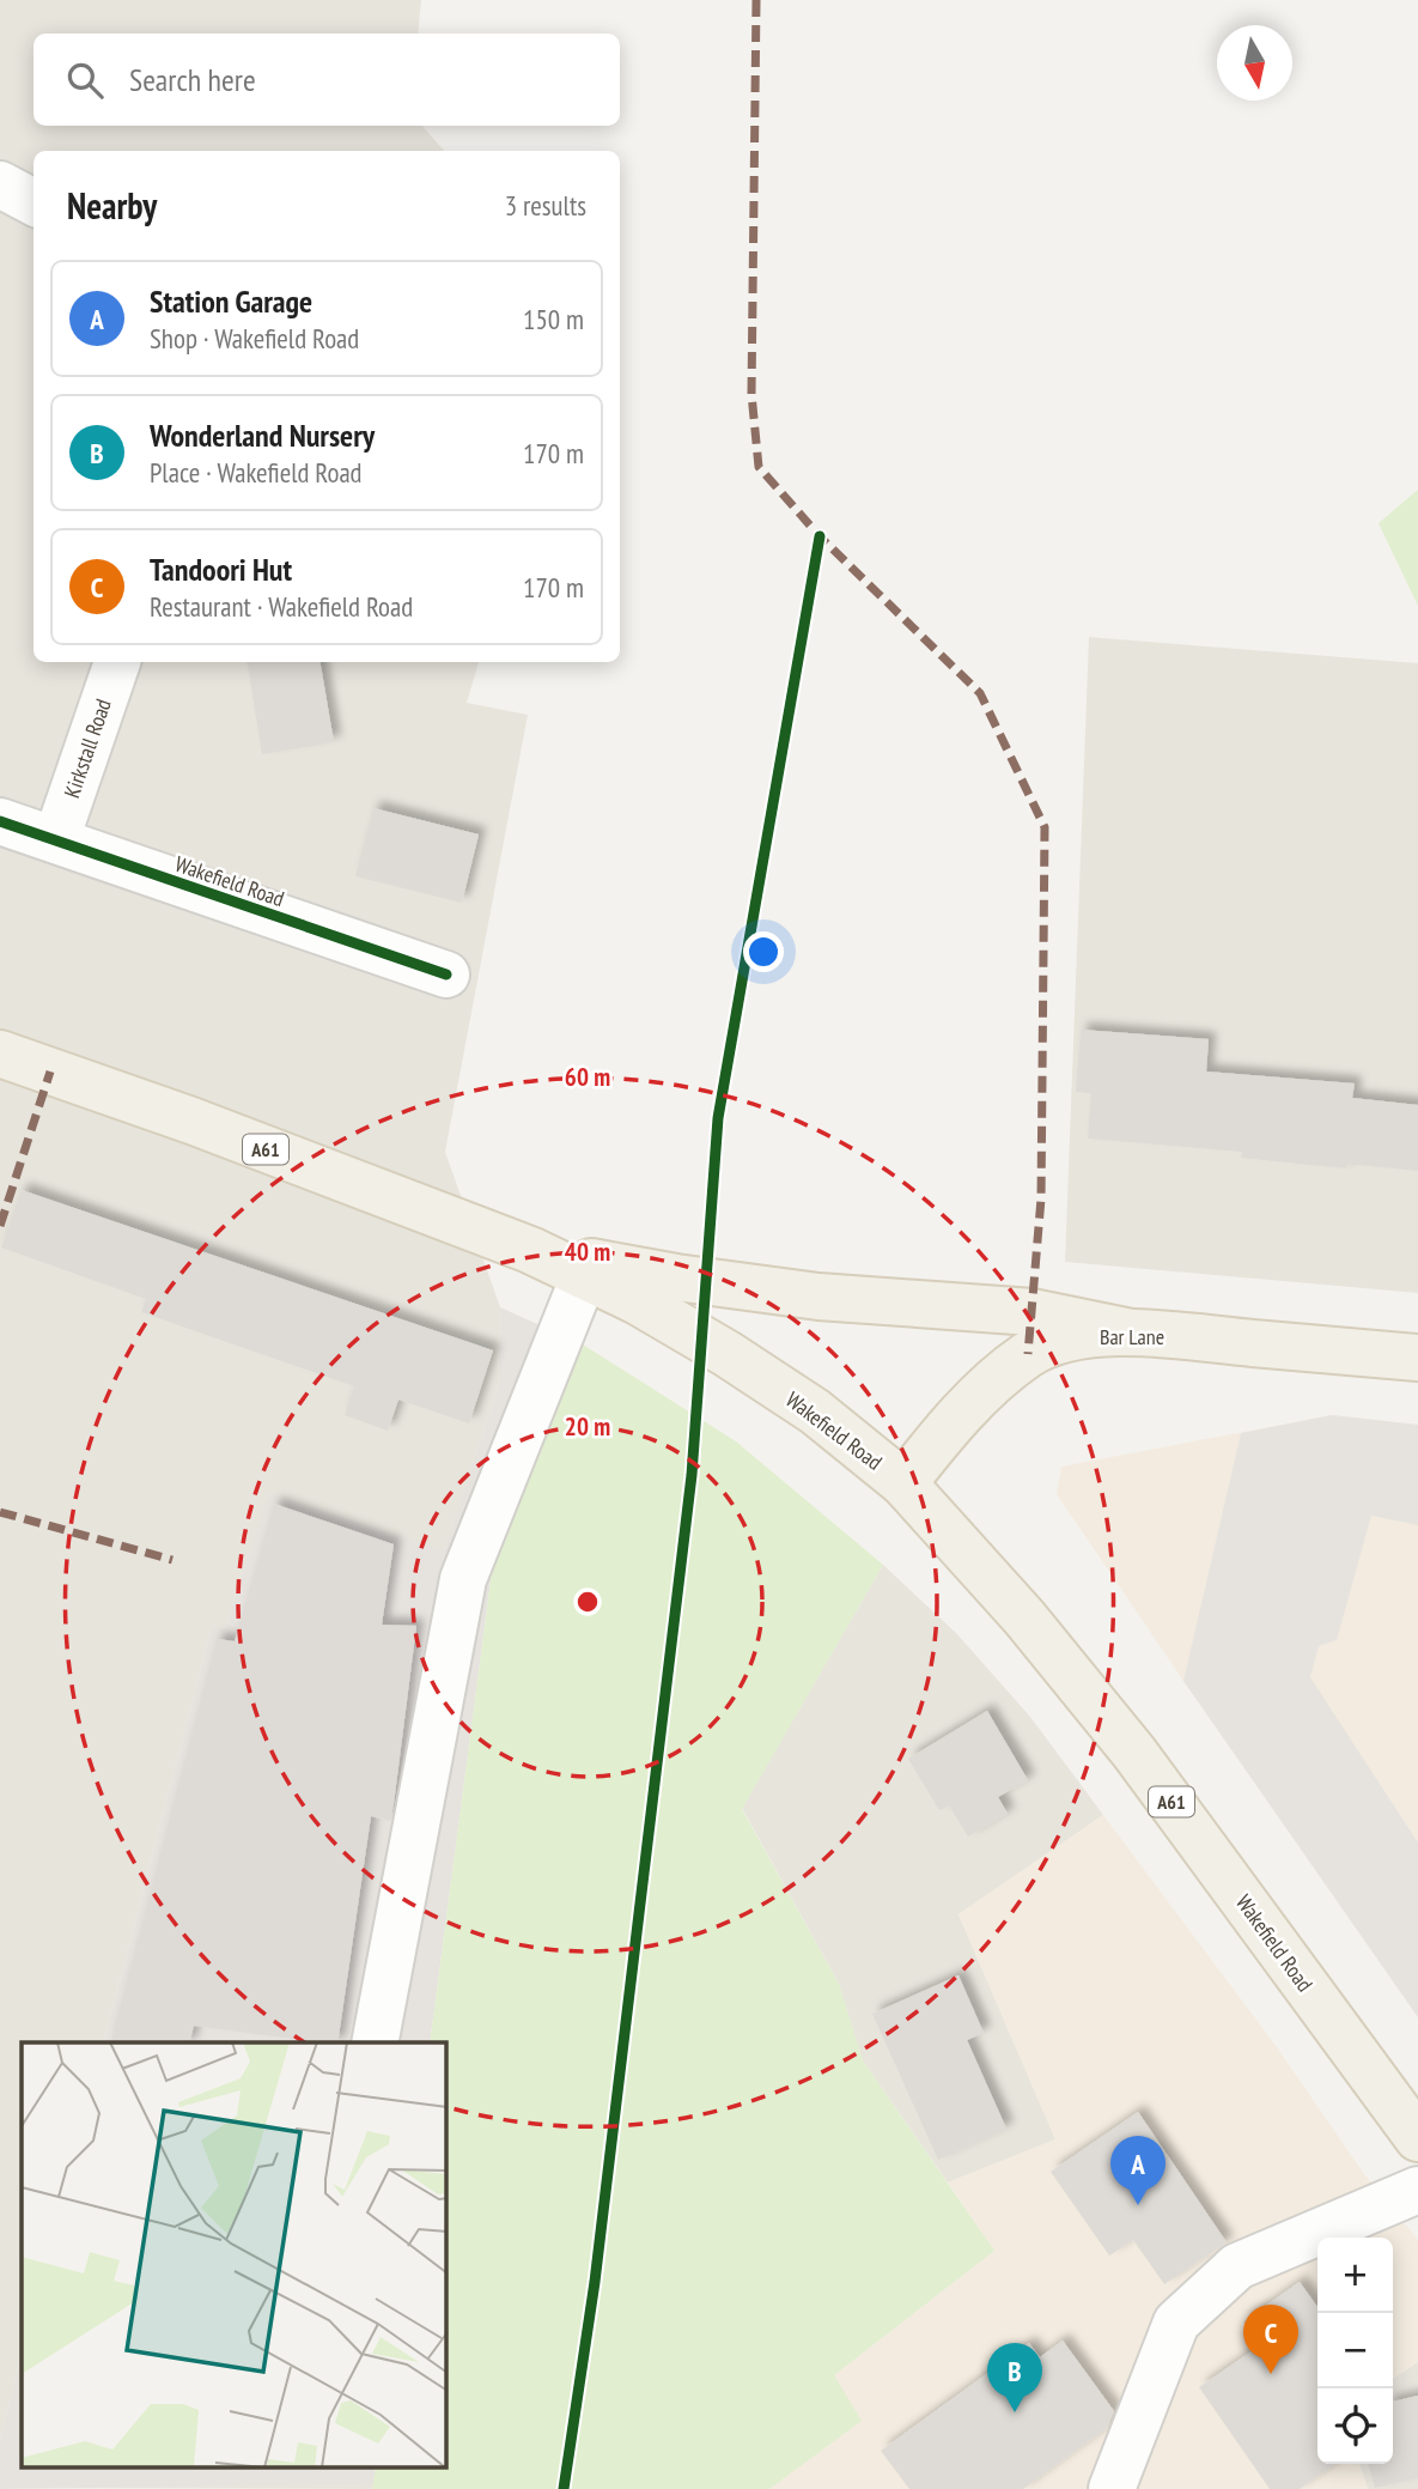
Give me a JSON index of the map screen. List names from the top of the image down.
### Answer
{
  "streets": {
    "main road": ["Wakefield Road", "A61", "Bar Lane"],
    "street": ["Kirkstall Road"]
  },
  "crossings": [
    ["Kirkstall Road", "Wakefield Road"],
    ["Wakefield Road", "Bar Lane"]
  ],
  "north": "bottom",
  "page": {
    "search": "Search here",
    "heading": ["Nearby", "3 results"],
    "list": [
      {
        "mark": "A",
        "name": "Station Garage",
        "note": "Shop · Wakefield Road",
        "value": "150 m"
      },
      {
        "mark": "B",
        "name": "Wonderland Nursery",
        "note": "Place · Wakefield Road",
        "value": "170 m"
      },
      {
        "mark": "C",
        "name": "Tandoori Hut",
        "note": "Restaurant · Wakefield Road",
        "value": "170 m"
      }
    ],
    "pins": ["A", "C", "B"],
    "map_buttons": ["+", "−"]
  },
  "rings": ["60 m", "40 m", "20 m"]
}
